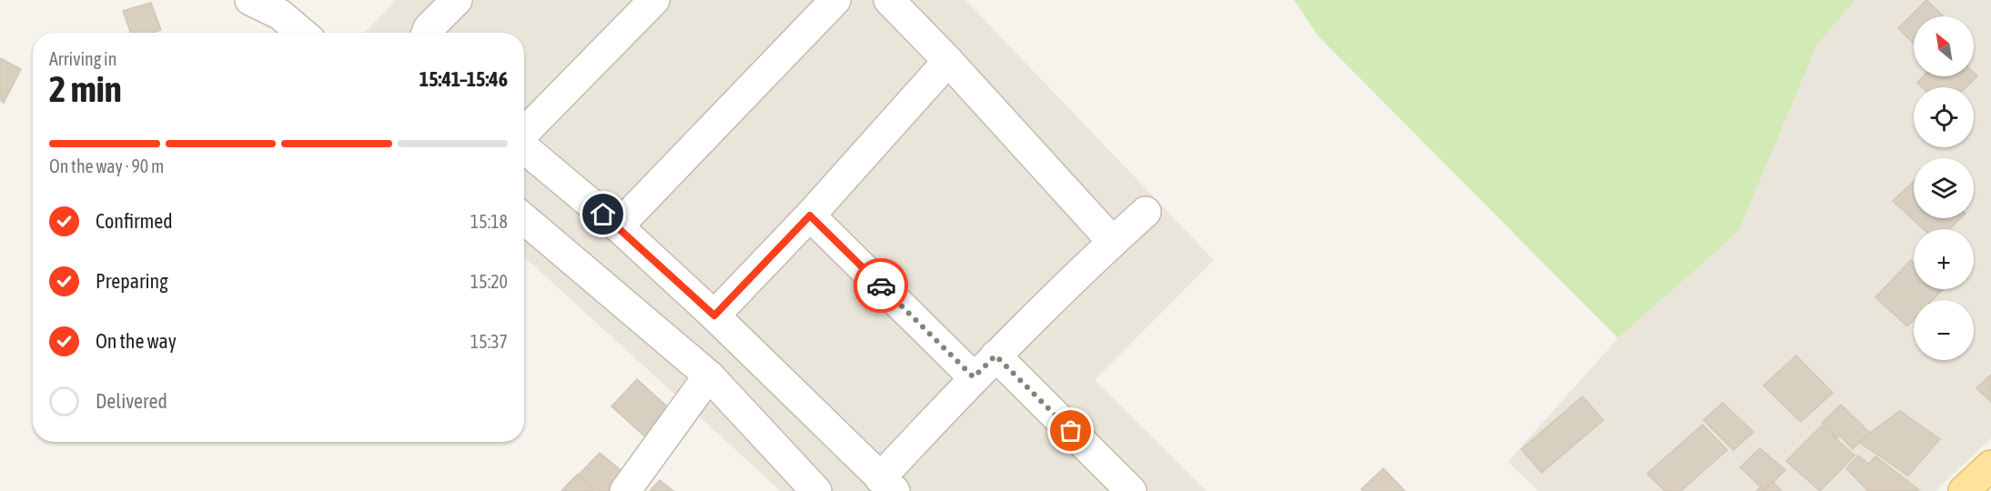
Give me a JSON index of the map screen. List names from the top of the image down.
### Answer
{
  "north": "top left",
  "page": {
    "map_buttons": ["+", "−"],
    "heading": ["2 min", "Arriving in", "15:41–15:46"],
    "bar": "On the way · 90 m",
    "list": [
      ["Confirmed", "15:18"],
      ["Preparing", "15:20"],
      ["On the way", "15:37"],
      "Delivered"
    ]
  }
}
